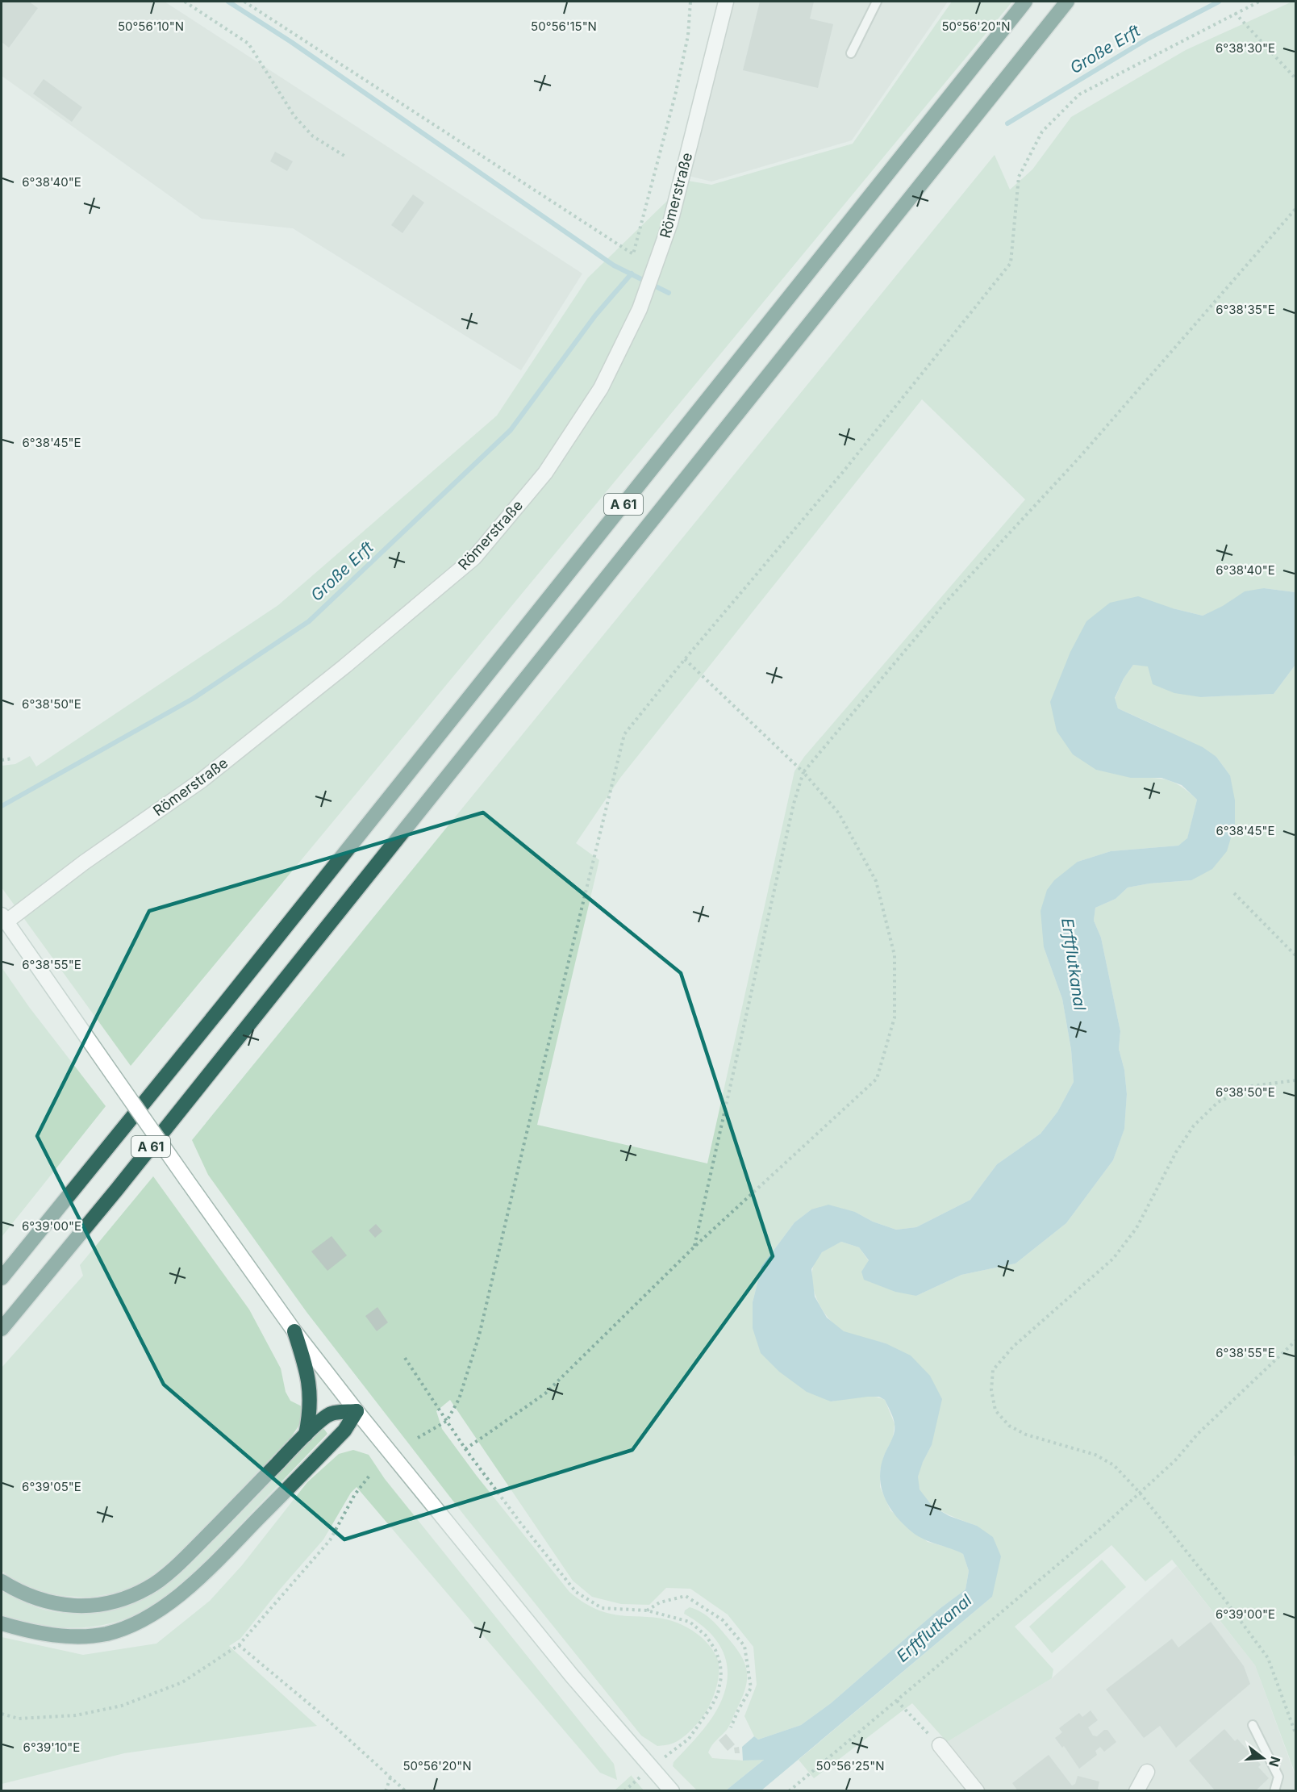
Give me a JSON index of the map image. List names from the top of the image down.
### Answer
{
  "streets": {
    "highway": ["A 61"],
    "street": ["Römerstraße"]
  },
  "water": ["Große Erft", "Erftflutkanal"],
  "north": "right",
  "coordinates": [
    "50°56'10\"N",
    "50°56'15\"N",
    "50°56'20\"N",
    "6°38'30\"E",
    "6°38'40\"E",
    "6°38'35\"E",
    "6°38'45\"E",
    "6°38'50\"E",
    "6°38'55\"E",
    "6°39'00\"E",
    "6°39'05\"E",
    "6°39'10\"E",
    "50°56'25\"N"
  ]
}
